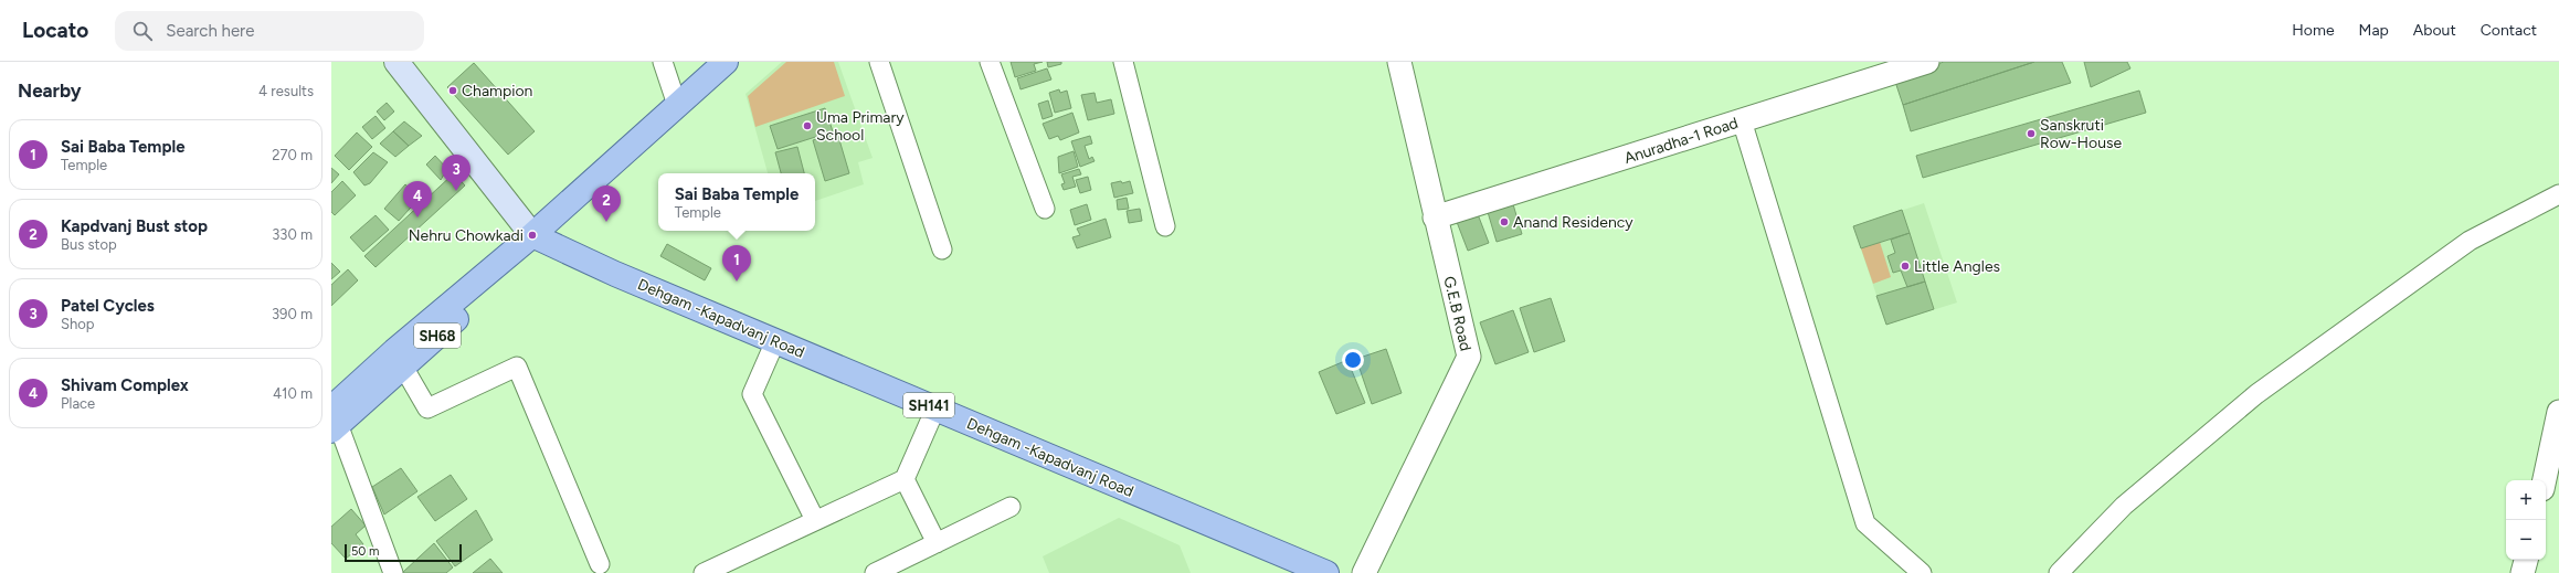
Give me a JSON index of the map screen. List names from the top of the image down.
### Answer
{
  "streets": {
    "main road": ["Dehgam -Kapadvanj Road", "SH68", "SH141"],
    "street": ["Anuradha-1 Road", "G.E.B Road"]
  },
  "crossings": [
    ["Anuradha-1 Road", "G.E.B Road"],
    ["Dehgam -Kapadvanj Road", "SH68"]
  ],
  "places": [
    "Champion",
    "Uma Primary School",
    "Sanskruti Row-House",
    "Anand Residency",
    "Nehru Chowkadi",
    "Little Angles"
  ],
  "scale_bar": "50 m",
  "page": {
    "header": "Locato",
    "search": "Search here",
    "nav": [
      "Home",
      "Map",
      "About",
      "Contact"
    ],
    "heading": ["Nearby", "4 results"],
    "list": [
      {
        "mark": "1",
        "name": "Sai Baba Temple",
        "note": "Temple",
        "value": "270 m"
      },
      {
        "mark": "2",
        "name": "Kapdvanj Bust stop",
        "note": "Bus stop",
        "value": "330 m"
      },
      {
        "mark": "3",
        "name": "Patel Cycles",
        "note": "Shop",
        "value": "390 m"
      },
      {
        "mark": "4",
        "name": "Shivam Complex",
        "note": "Place",
        "value": "410 m"
      }
    ],
    "pins": [
      "3",
      "4",
      "2",
      "1"
    ],
    "popup": ["Sai Baba Temple", "Temple"],
    "map_buttons": ["+", "−"],
    "scale": "50 m"
  }
}
